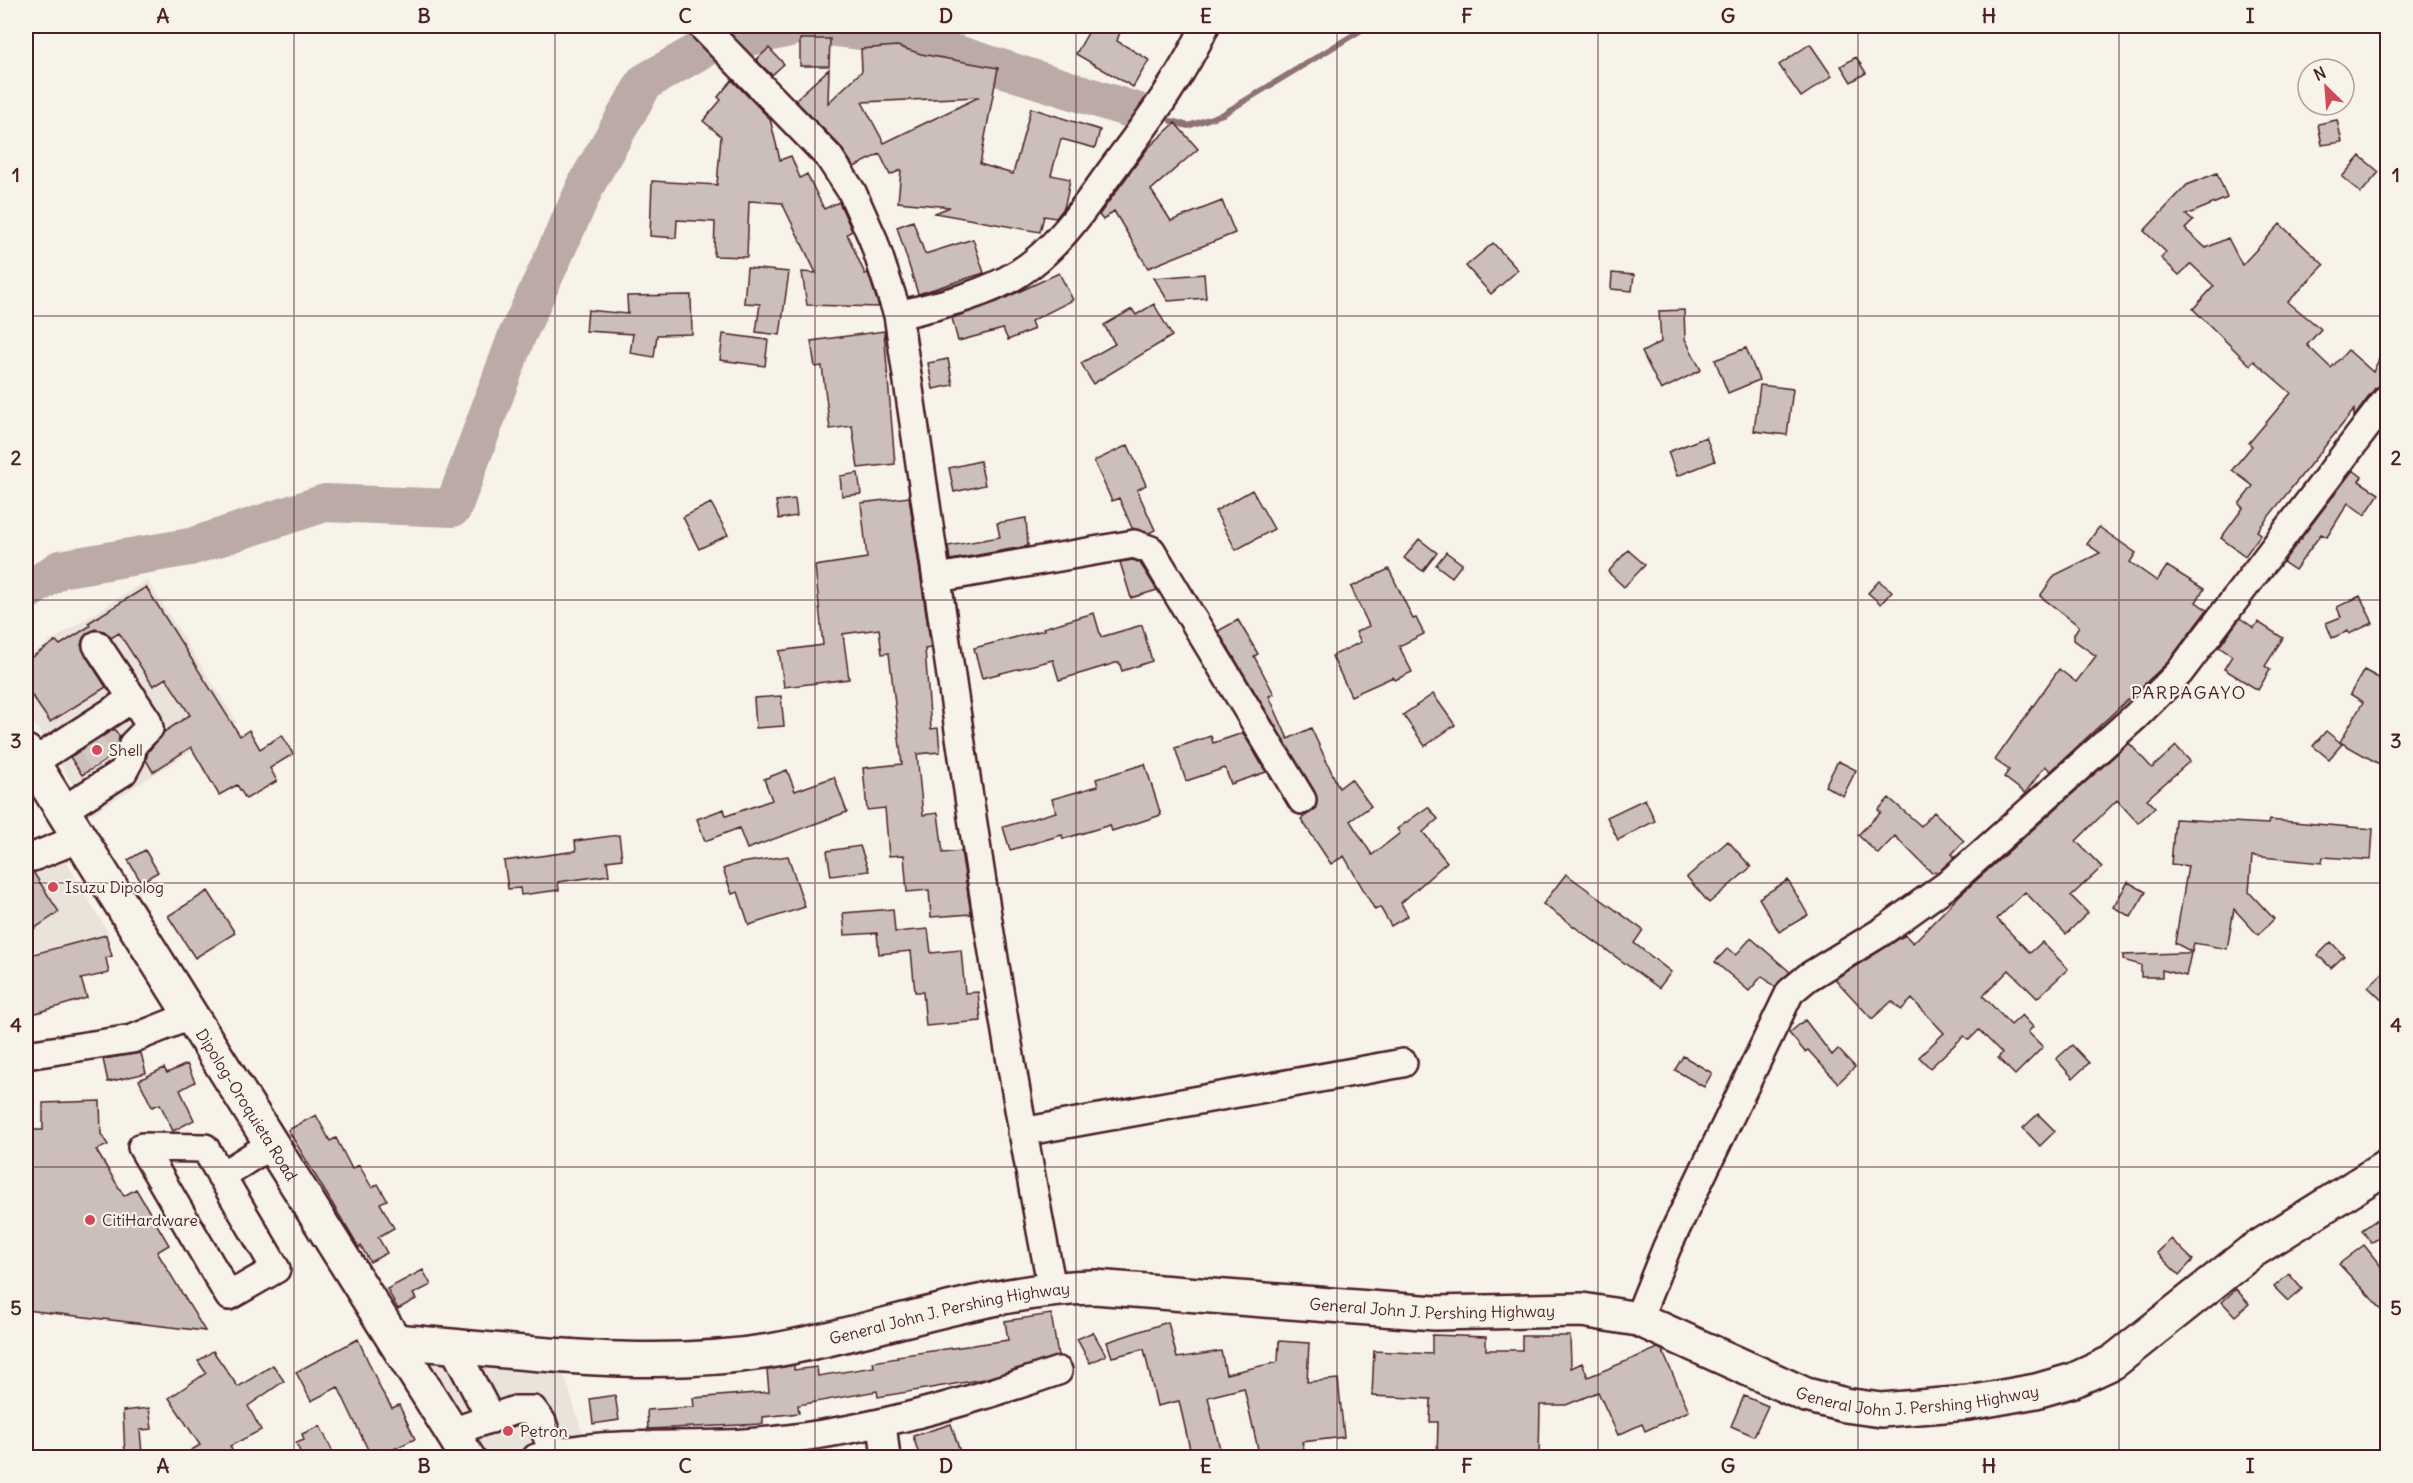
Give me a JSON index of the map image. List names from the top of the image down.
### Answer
{
  "streets": {
    "main road": ["Dipolog-Oroquieta Road", "General John J. Pershing Highway"]
  },
  "crossings": [
    ["Dipolog-Oroquieta Road", "General John J. Pershing Highway"]
  ],
  "districts": ["PARPAGAYO"],
  "places": [
    "Shell",
    "Isuzu Dipolog",
    "CitiHardware",
    "Petron"
  ],
  "north": "top left",
  "grid": {
    "columns": [
      "A",
      "B",
      "C",
      "D",
      "E",
      "F",
      "G",
      "H",
      "I"
    ],
    "rows": [
      "1",
      "2",
      "3",
      "4",
      "5"
    ]
  }
}
